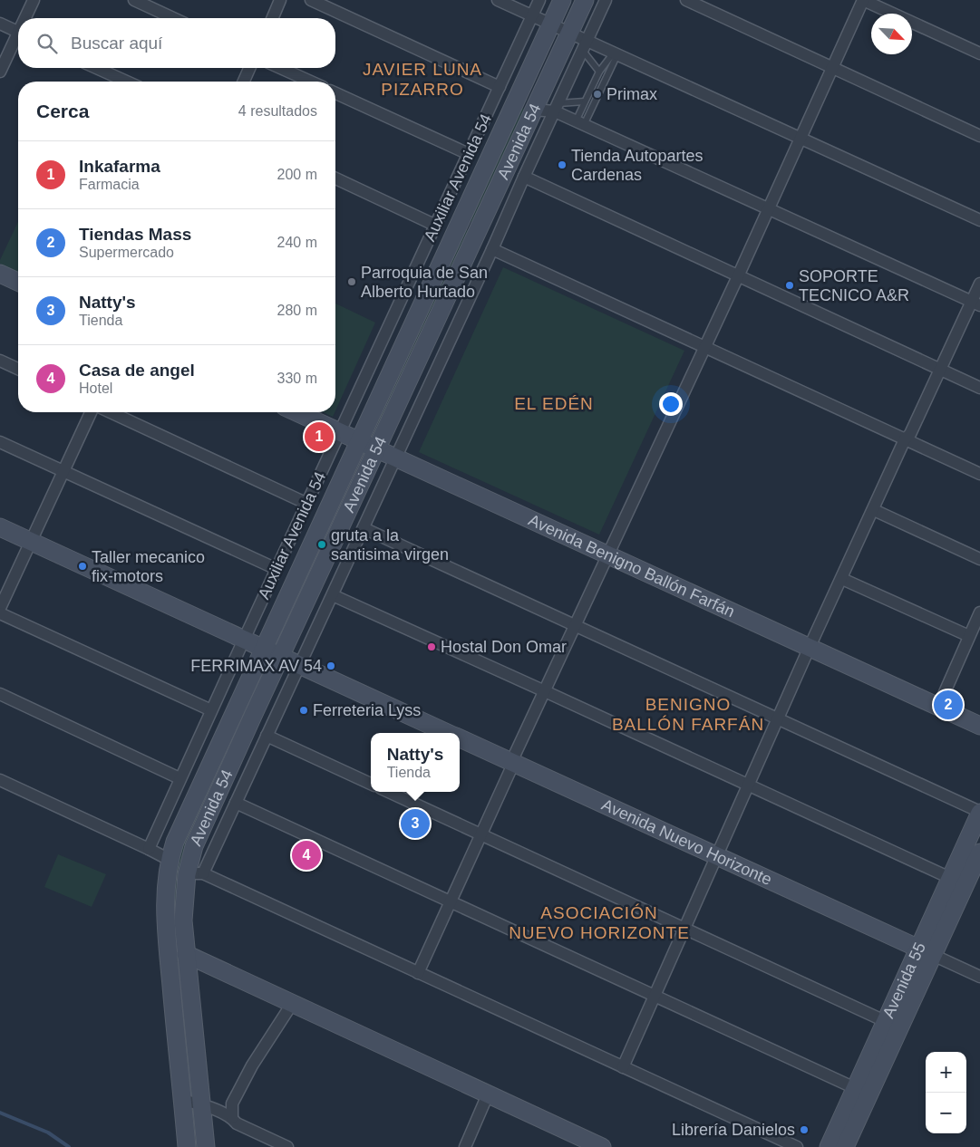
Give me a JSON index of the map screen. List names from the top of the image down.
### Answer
{
  "streets": {
    "street": [
      "Avenida 54",
      "Auxiliar Avenida 54",
      "Avenida Benigno Ballón Farfán",
      "Avenida Nuevo Horizonte",
      "Avenida 55"
    ]
  },
  "crossings": [
    ["Avenida 54", "Avenida Benigno Ballón Farfán"],
    ["Avenida 54", "Avenida Nuevo Horizonte"],
    ["Auxiliar Avenida 54", "Avenida Benigno Ballón Farfán"],
    ["Auxiliar Avenida 54", "Avenida Nuevo Horizonte"],
    ["Avenida Nuevo Horizonte", "Avenida 55"]
  ],
  "districts": [
    "JAVIER LUNA PIZARRO",
    "EL EDÉN",
    "BENIGNO BALLÓN FARFÁN",
    "ASOCIACIÓN NUEVO HORIZONTE"
  ],
  "places": [
    "Primax",
    "Tienda Autopartes Cardenas",
    "Parroquia de San Alberto Hurtado",
    "SOPORTE TECNICO A&R",
    "gruta a la santisima virgen",
    "Taller mecanico fix-motors",
    "Hostal Don Omar",
    "FERRIMAX AV 54",
    "Ferreteria Lyss",
    "Librería Danielos"
  ],
  "north": "bottom right",
  "page": {
    "search": "Buscar aquí",
    "heading": ["Cerca", "4 resultados"],
    "list": [
      {
        "mark": "1",
        "name": "Inkafarma",
        "note": "Farmacia",
        "value": "200 m"
      },
      {
        "mark": "2",
        "name": "Tiendas Mass",
        "note": "Supermercado",
        "value": "240 m"
      },
      {
        "mark": "3",
        "name": "Natty's",
        "note": "Tienda",
        "value": "280 m"
      },
      {
        "mark": "4",
        "name": "Casa de angel",
        "note": "Hotel",
        "value": "330 m"
      }
    ],
    "pins": [
      "1",
      "2",
      "3",
      "4"
    ],
    "popup": ["Natty's", "Tienda"],
    "map_buttons": ["+", "−"]
  }
}
